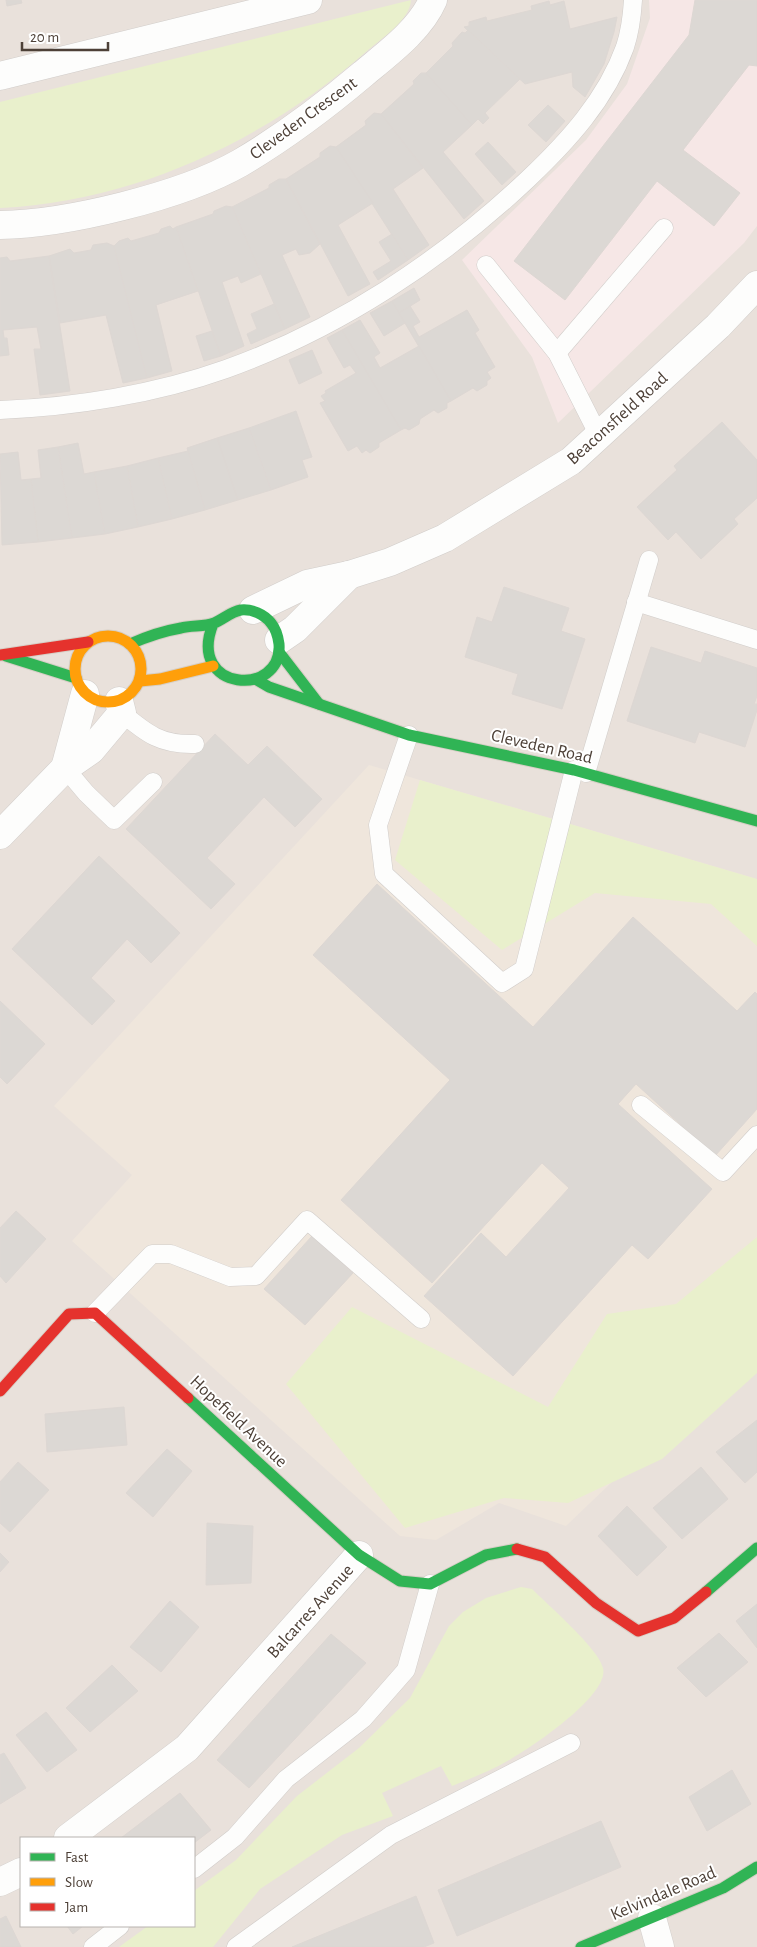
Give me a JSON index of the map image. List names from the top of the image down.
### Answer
{
  "streets": {
    "street": [
      "Cleveden Crescent",
      "Beaconsfield Road",
      "Cleveden Road",
      "Hopefield Avenue",
      "Balcarres Avenue",
      "Kelvindale Road"
    ]
  },
  "crossings": [
    ["Beaconsfield Road", "Cleveden Road"],
    ["Hopefield Avenue", "Balcarres Avenue"]
  ],
  "legend": ["Fast", "Slow", "Jam"],
  "scale_bar": "20 m"
}
